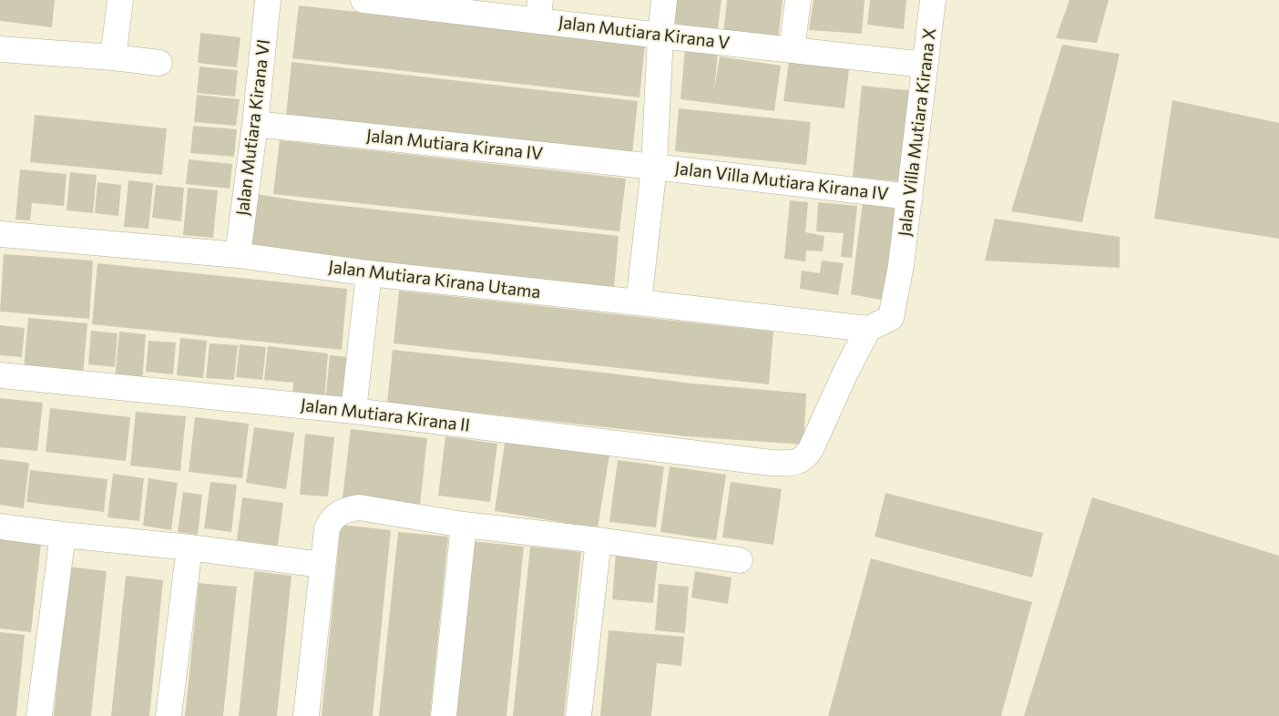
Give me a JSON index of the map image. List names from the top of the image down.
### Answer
{
  "streets": {
    "street": [
      "Jalan Mutiara Kirana V",
      "Jalan Mutiara Kirana VI",
      "Jalan Villa Mutiara Kirana X",
      "Jalan Mutiara Kirana IV",
      "Jalan Villa Mutiara Kirana IV",
      "Jalan Mutiara Kirana Utama",
      "Jalan Mutiara Kirana II"
    ]
  },
  "crossings": [
    ["Jalan Mutiara Kirana V", "Jalan Villa Mutiara Kirana X"],
    ["Jalan Mutiara Kirana VI", "Jalan Mutiara Kirana IV"],
    ["Jalan Mutiara Kirana VI", "Jalan Mutiara Kirana Utama"],
    ["Jalan Villa Mutiara Kirana X", "Jalan Villa Mutiara Kirana IV"],
    ["Jalan Villa Mutiara Kirana X", "Jalan Mutiara Kirana Utama"],
    ["Jalan Villa Mutiara Kirana X", "Jalan Mutiara Kirana II"],
    ["Jalan Mutiara Kirana IV", "Jalan Villa Mutiara Kirana IV"],
    ["Jalan Mutiara Kirana Utama", "Jalan Mutiara Kirana II"]
  ]
}
